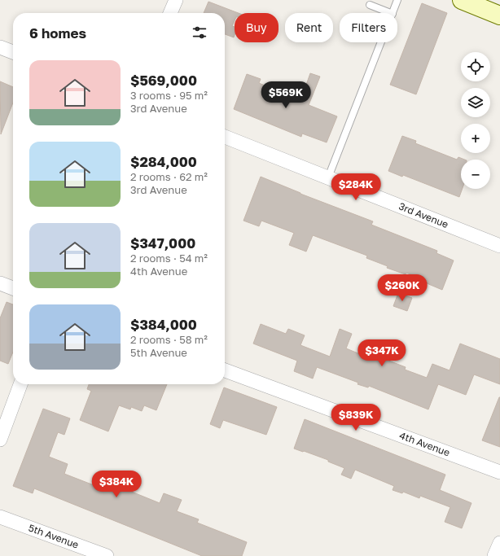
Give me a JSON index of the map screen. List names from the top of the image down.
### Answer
{
  "streets": {
    "street": ["3rd Avenue", "4th Avenue", "5th Avenue"]
  },
  "page": {
    "chip": ["Buy", "Rent", "Filters"],
    "heading": "6 homes",
    "map_buttons": ["+", "−"],
    "list": [
      {
        "name": "$569,000",
        "note": "3 rooms · 95 m² · 3rd Avenue"
      },
      {
        "name": "$284,000",
        "note": "2 rooms · 62 m² · 3rd Avenue"
      },
      {
        "name": "$347,000",
        "note": "2 rooms · 54 m² · 4th Avenue"
      },
      {
        "name": "$384,000",
        "note": "2 rooms · 58 m² · 5th Avenue"
      }
    ],
    "price": [
      "$569K",
      "$284K",
      "$260K",
      "$347K",
      "$839K",
      "$384K"
    ]
  }
}
